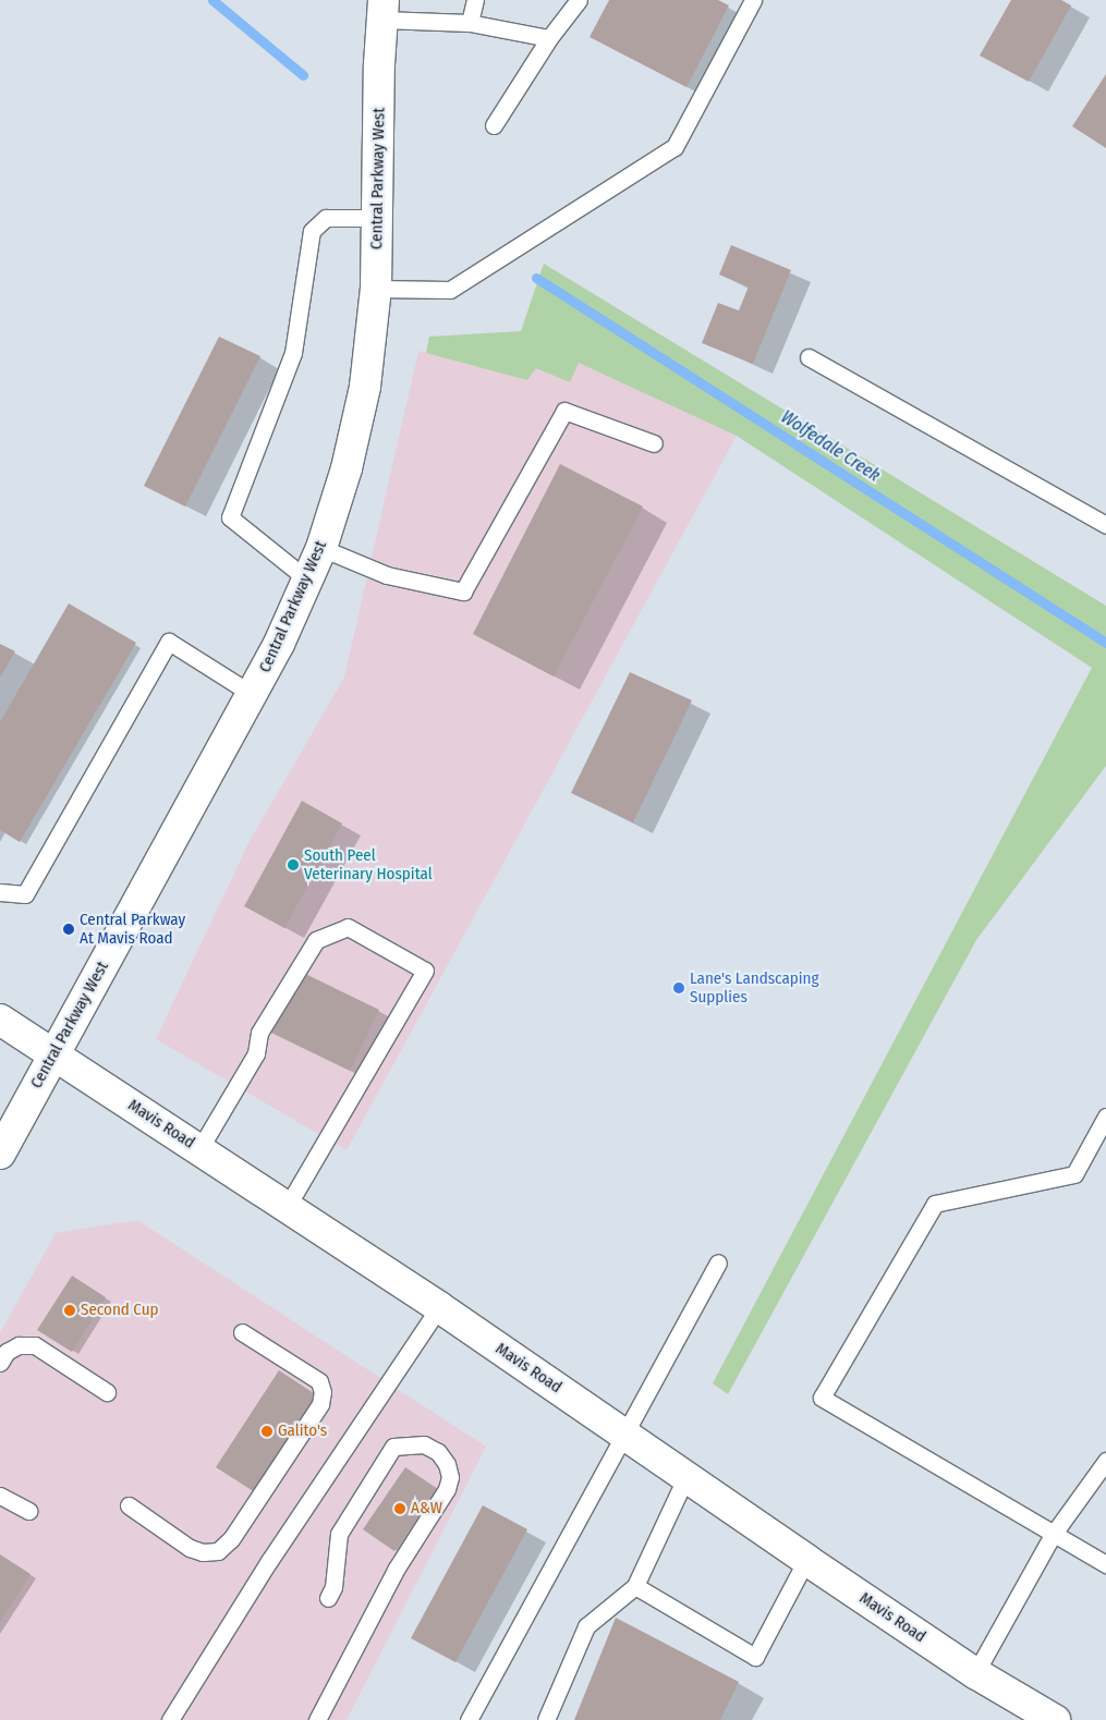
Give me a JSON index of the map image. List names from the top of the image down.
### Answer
{
  "streets": {
    "main road": ["Central Parkway West", "Mavis Road"]
  },
  "crossings": [
    ["Central Parkway West", "Mavis Road"]
  ],
  "water": ["Wolfedale Creek"],
  "places": [
    "South Peel Veterinary Hospital",
    "Central Parkway At Mavis Road",
    "Lane's Landscaping Supplies",
    "Second Cup",
    "Galito's",
    "A&W"
  ]
}
